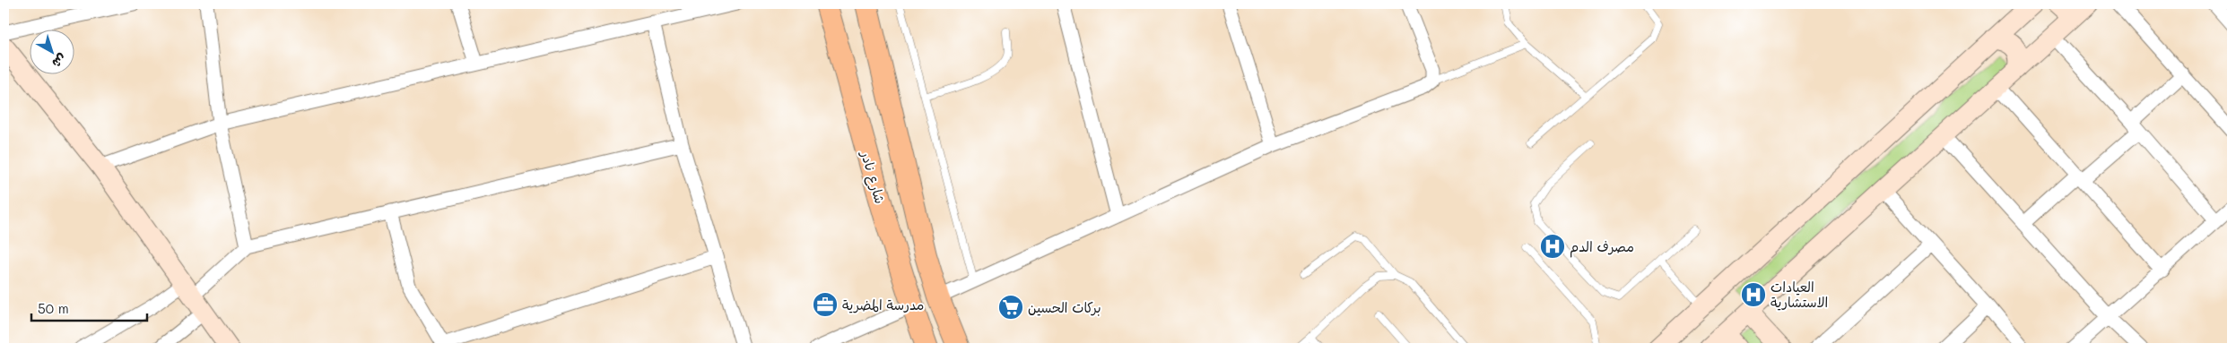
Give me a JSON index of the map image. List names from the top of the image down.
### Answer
{
  "streets": {
    "main road": ["شارع نادر"]
  },
  "places": {
    "hospital": ["مصرف الدم", "العيادات الاستشارية"],
    "office": ["مدرسة المضرية"],
    "supermarket": ["بركات الحسين"]
  },
  "scale_bar": "50 m",
  "north": "bottom right"
}
